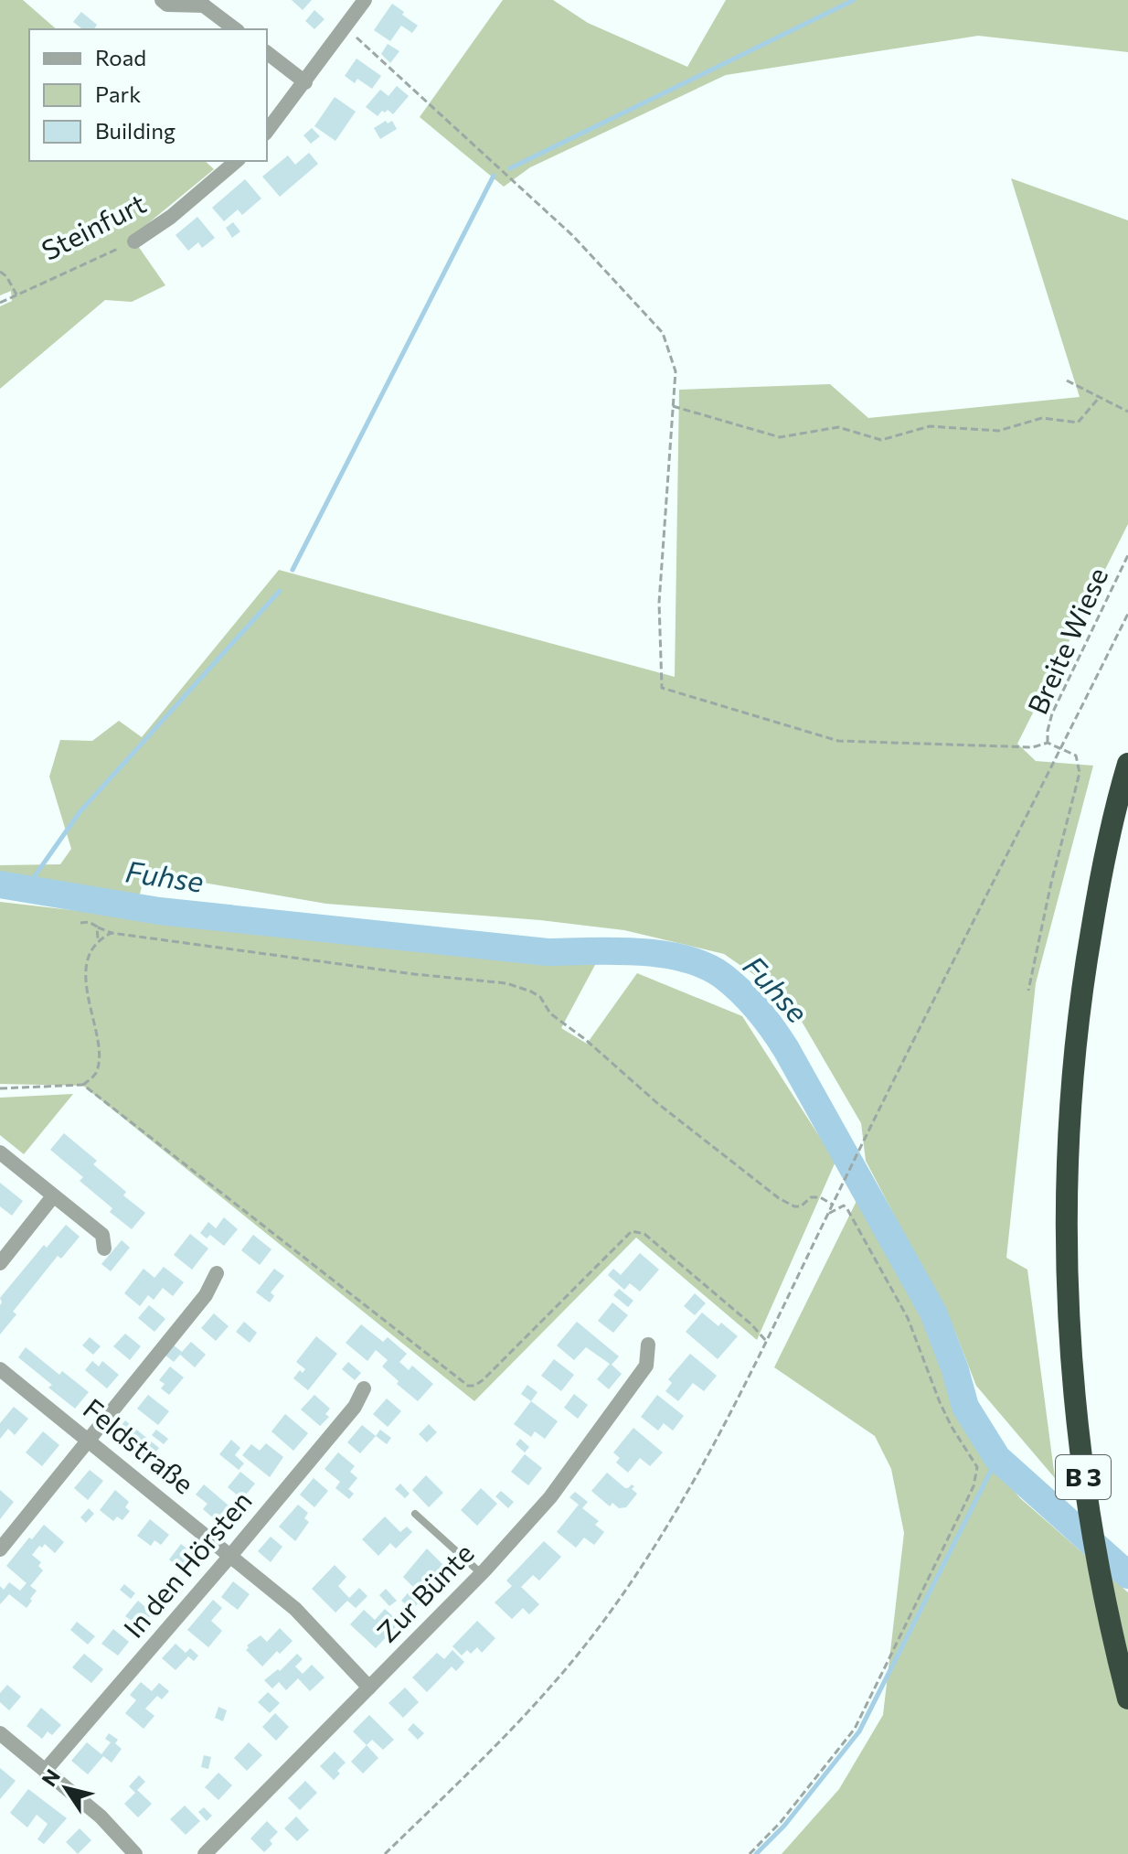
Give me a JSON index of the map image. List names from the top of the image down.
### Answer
{
  "streets": {
    "highway": ["B 3"],
    "street": [
      "Steinfurt",
      "Feldstraße",
      "In den Hörsten",
      "Zur Bünte"
    ],
    "path": ["Breite Wiese"]
  },
  "crossings": [
    ["Feldstraße", "In den Hörsten"],
    ["Feldstraße", "Zur Bünte"]
  ],
  "water": ["Fuhse"],
  "legend": ["Road", "Park", "Building"],
  "north": "top left"
}
